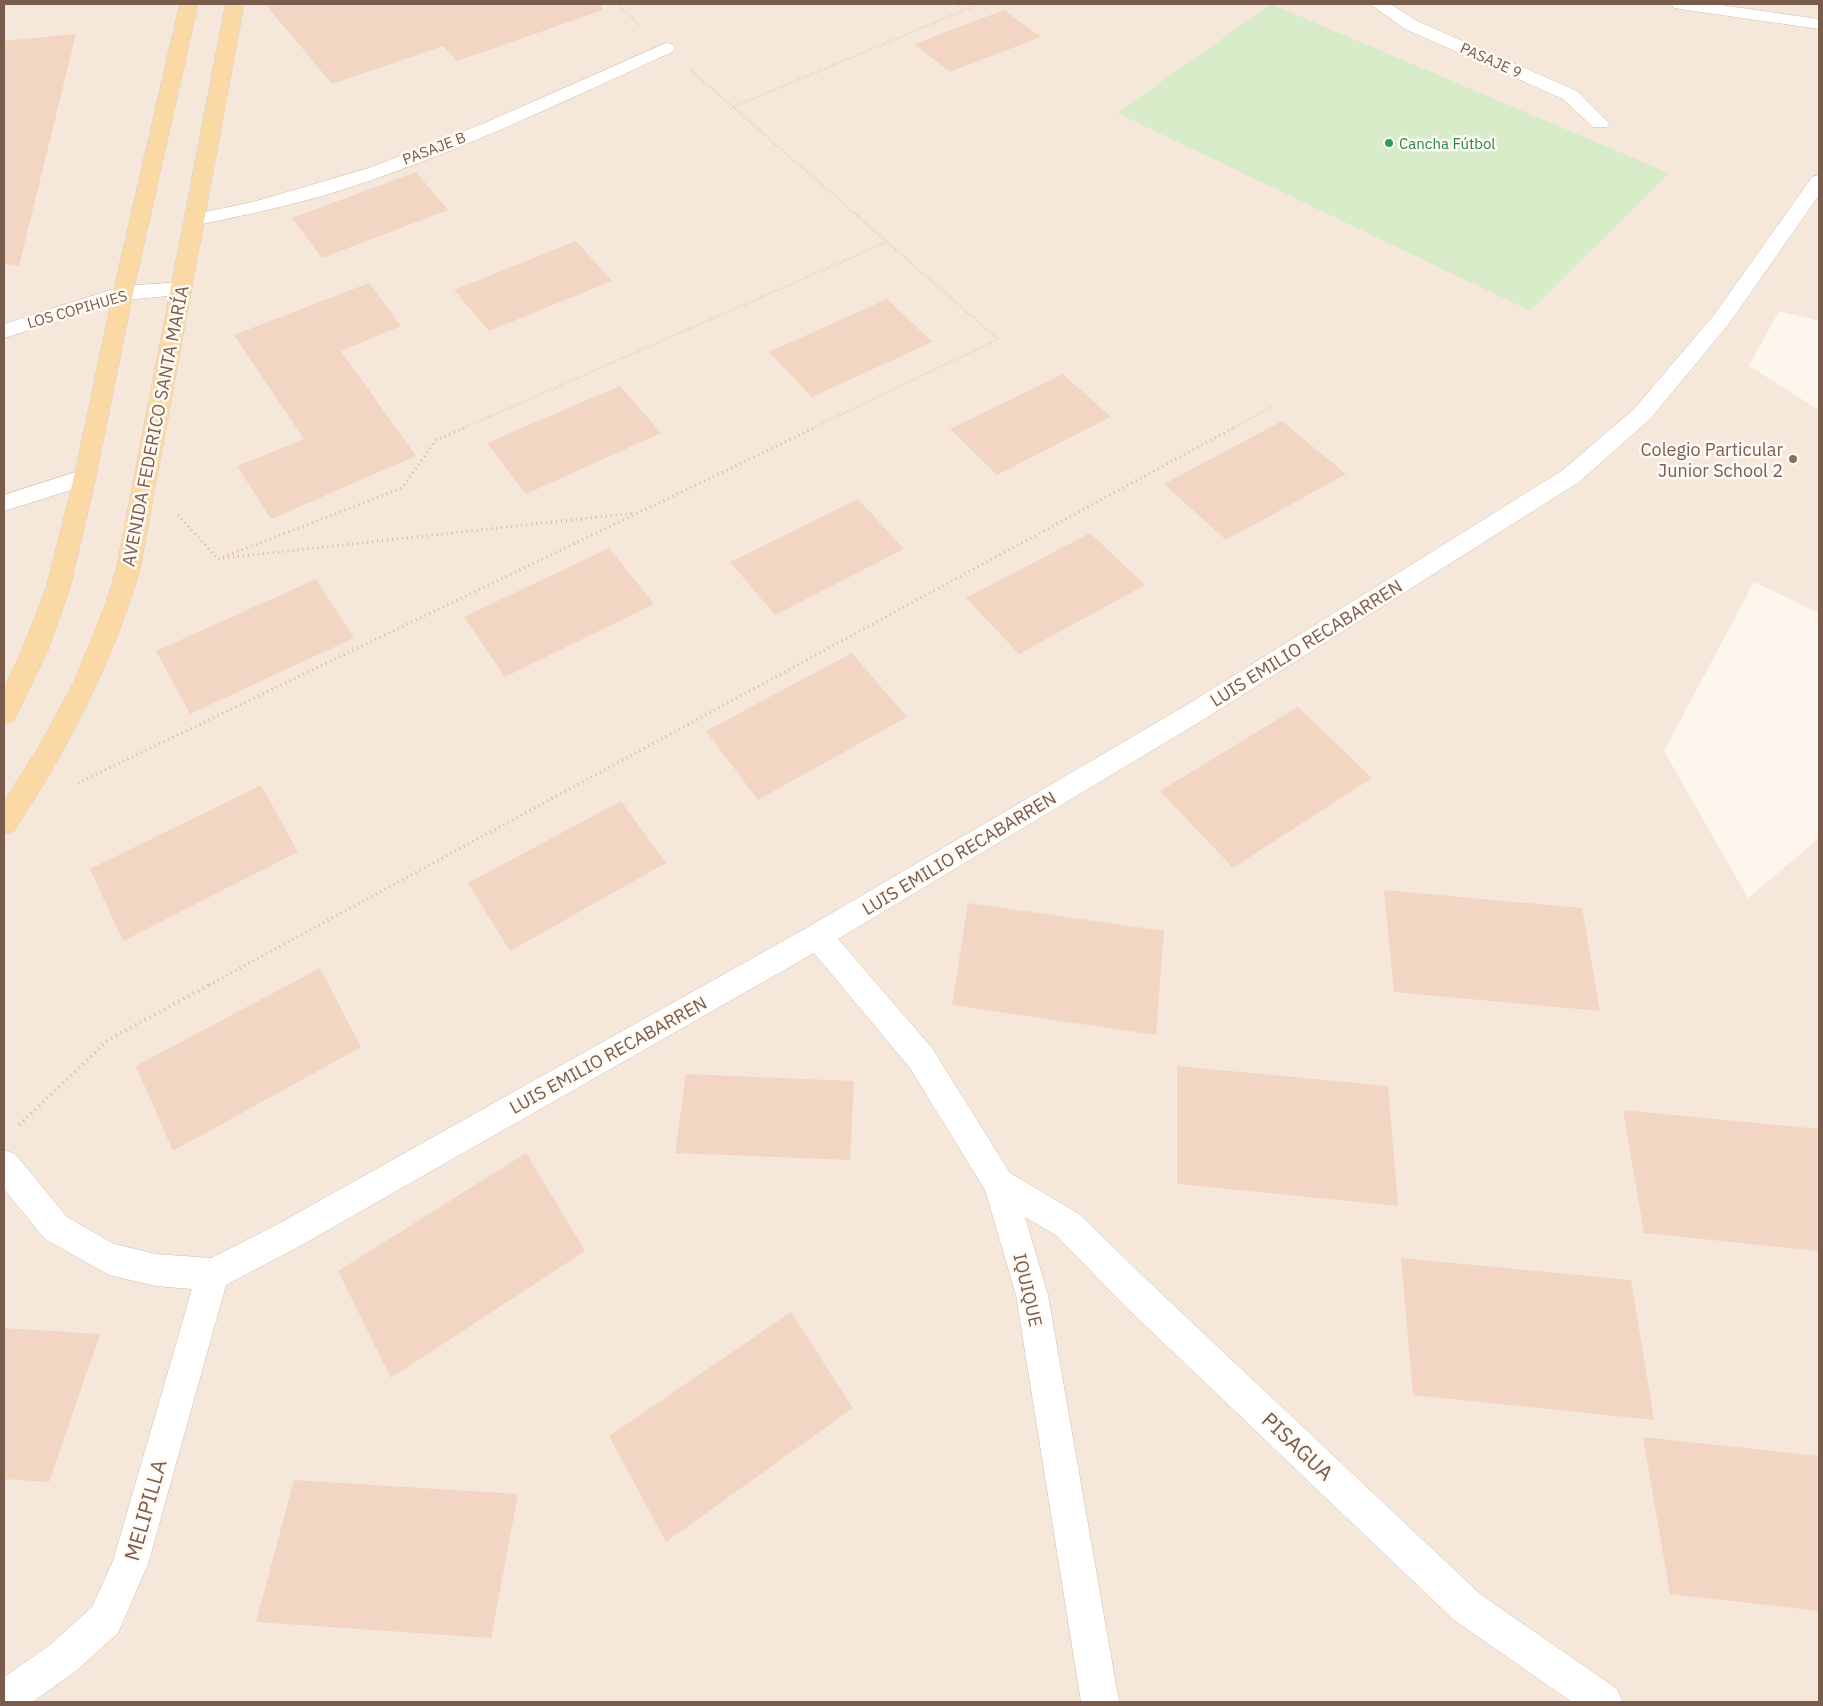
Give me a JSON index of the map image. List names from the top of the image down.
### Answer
{
  "streets": {
    "main road": ["AVENIDA FEDERICO SANTA MARÍA"],
    "street": [
      "PASAJE 9",
      "PASAJE B",
      "LOS COPIHUES",
      "LUIS EMILIO RECABARREN",
      "IQUIQUE",
      "PISAGUA",
      "MELIPILLA"
    ]
  },
  "crossings": [
    ["PASAJE B", "AVENIDA FEDERICO SANTA MARÍA"],
    ["LOS COPIHUES", "AVENIDA FEDERICO SANTA MARÍA"],
    ["LUIS EMILIO RECABARREN", "IQUIQUE"],
    ["LUIS EMILIO RECABARREN", "MELIPILLA"],
    ["IQUIQUE", "PISAGUA"]
  ],
  "places": ["Cancha Fútbol", "Colegio Particular Junior School 2"]
}
